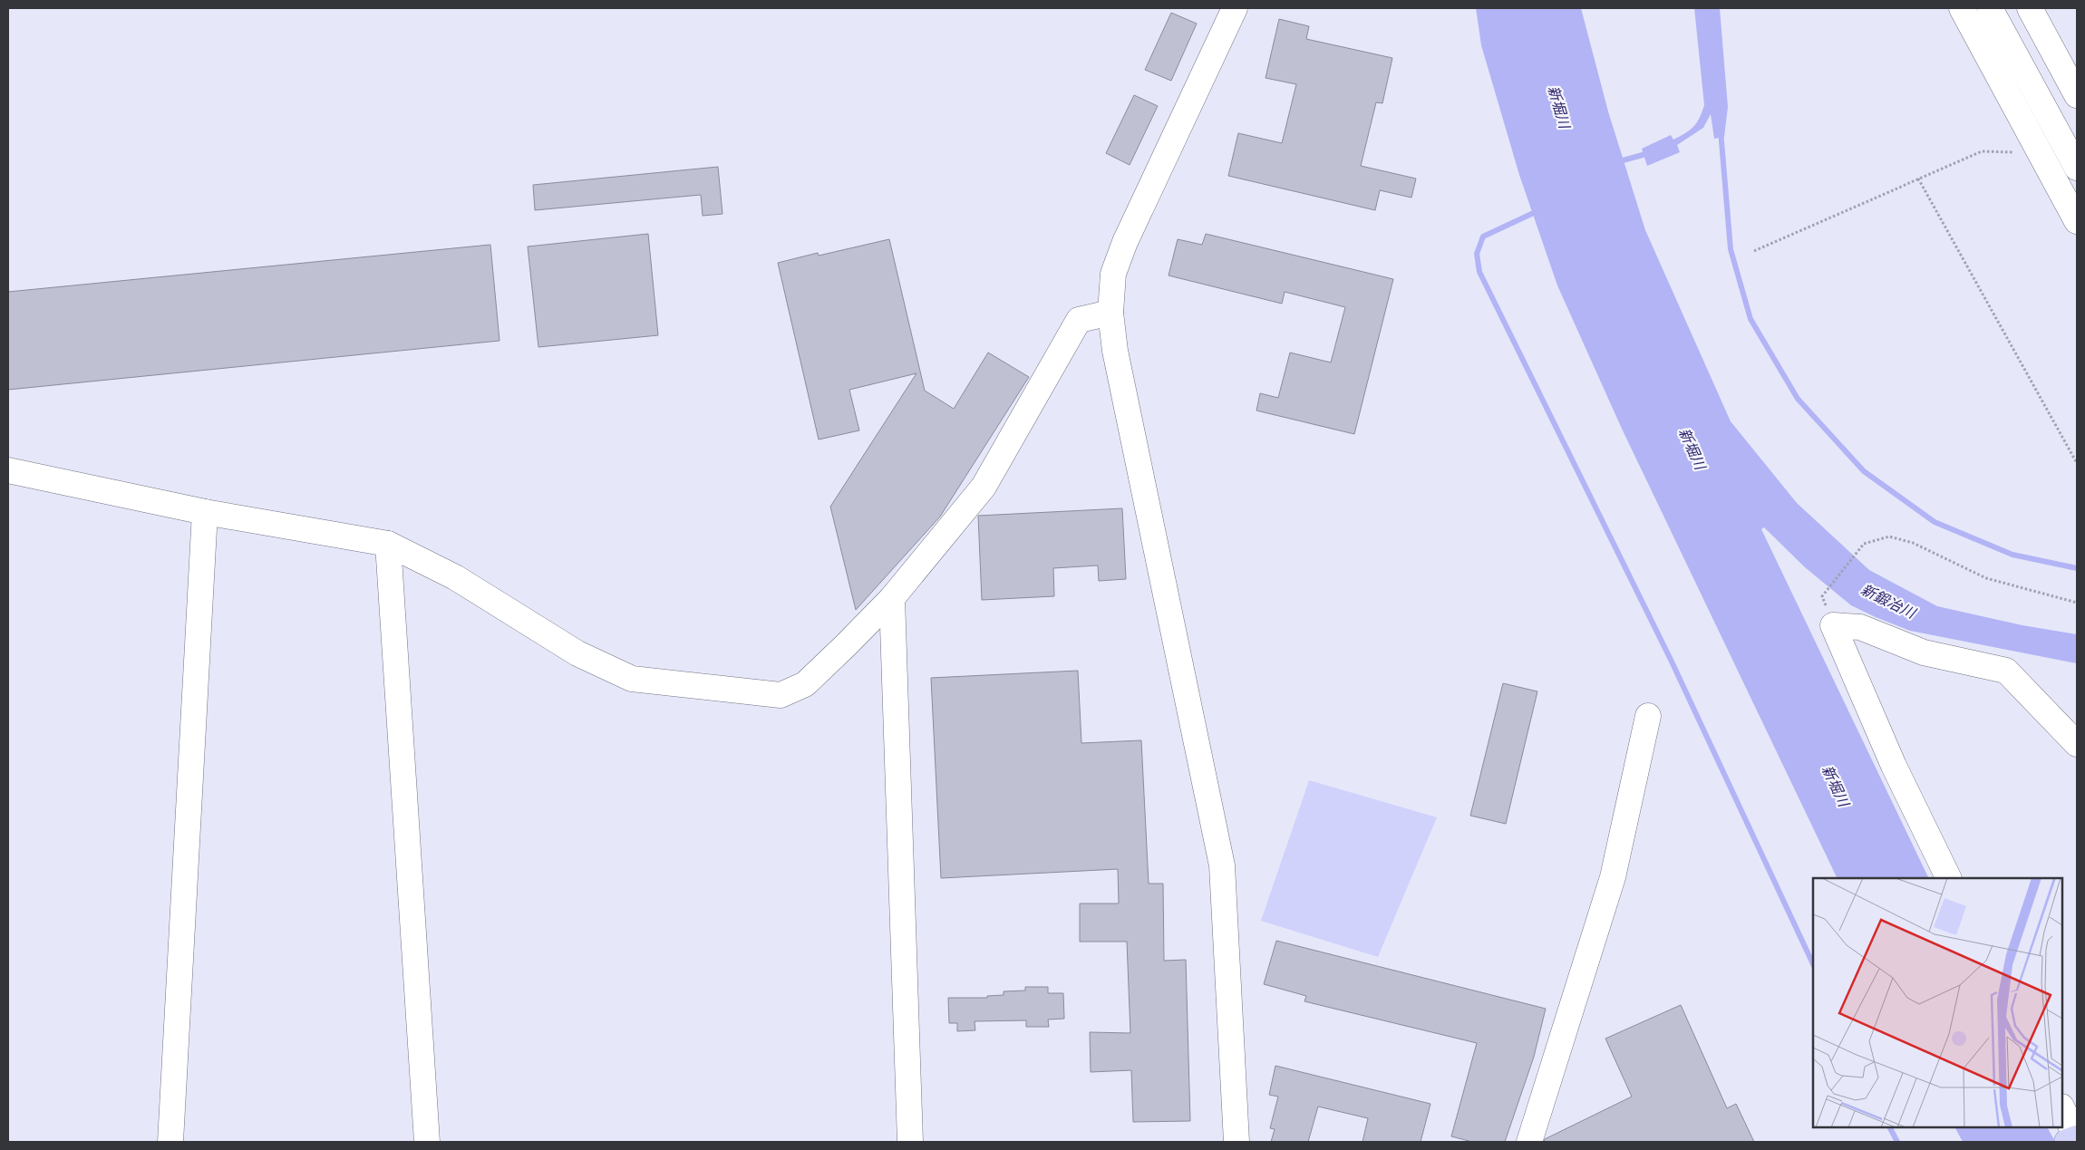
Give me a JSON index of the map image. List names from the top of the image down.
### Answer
{
  "water": ["新堀川", "新鍛冶川"]
}
